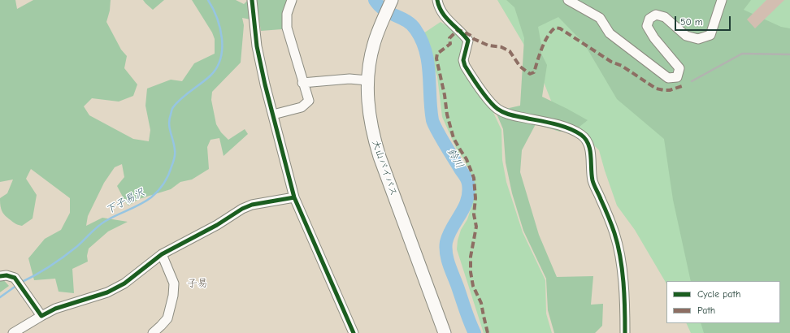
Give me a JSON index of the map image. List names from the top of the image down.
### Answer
{
  "streets": {
    "main road": ["大山バイパス"]
  },
  "districts": ["子易"],
  "water": ["鈴川", "下子易沢"],
  "legend": ["Cycle path", "Path"],
  "scale_bar": "50 m"
}
